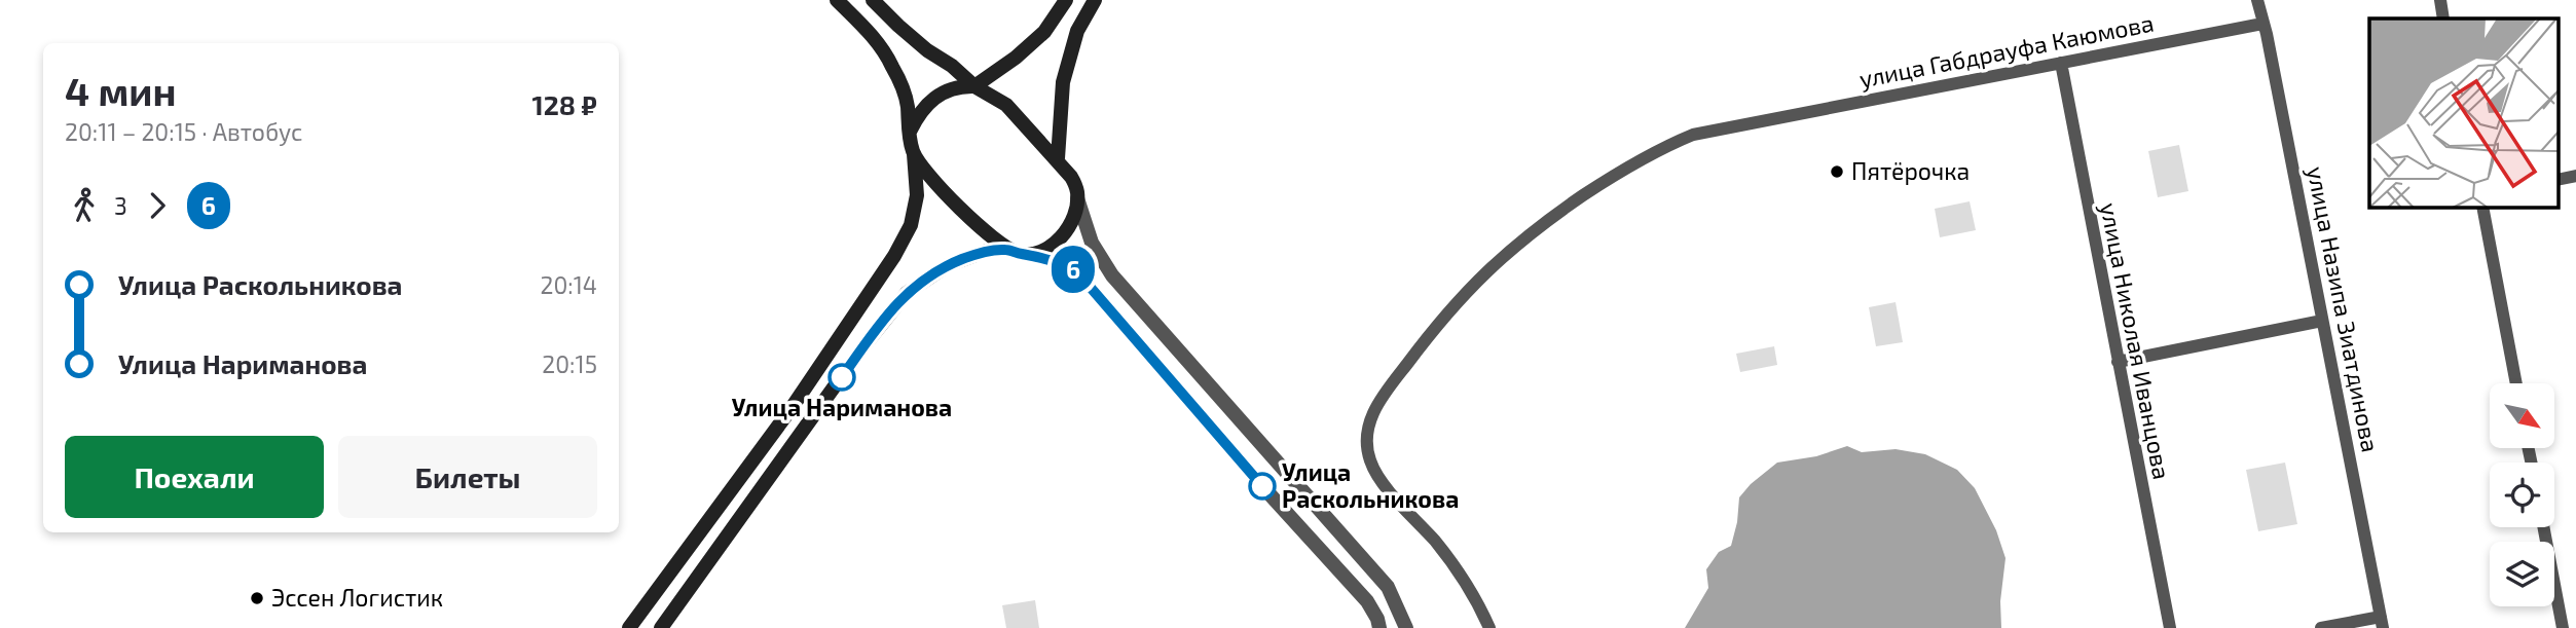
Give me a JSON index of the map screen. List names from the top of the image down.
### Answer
{
  "streets": {
    "street": ["улица Габдрауфа Каюмова", "улица Назипа Зиатдинова", "улица Николая Иванцова"]
  },
  "crossings": [
    ["улица Габдрауфа Каюмова", "улица Назипа Зиатдинова"],
    ["улица Габдрауфа Каюмова", "улица Николая Иванцова"]
  ],
  "places": [
    "Пятёрочка",
    "Улица Нариманова",
    "Улица Раскольникова",
    "Эссен Логистик"
  ],
  "lines": ["bus line 6"],
  "north": "bottom right",
  "page": {
    "on_map": "6",
    "heading": ["4 мин", "20:11 – 20:15 · Автобус", "128 ₽"],
    "legs": ["3", "6"],
    "list": [
      {
        "name": "Улица Раскольникова",
        "value": "20:14"
      },
      {
        "name": "Улица Нариманова",
        "value": "20:15"
      }
    ],
    "buttons": ["Поехали", "Билеты"]
  }
}
